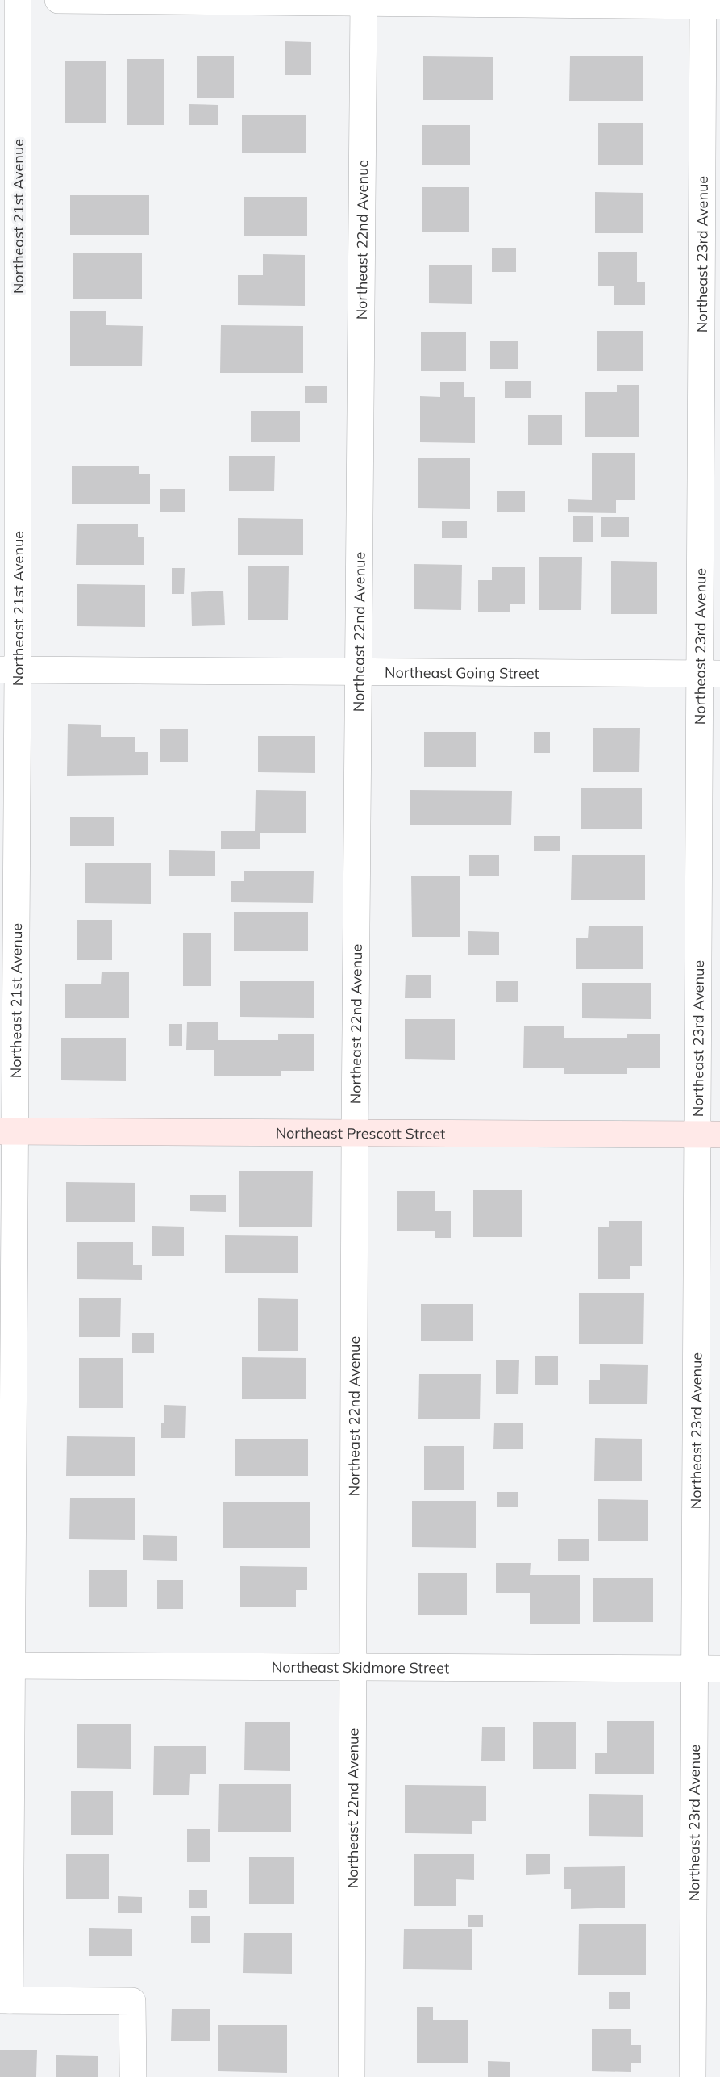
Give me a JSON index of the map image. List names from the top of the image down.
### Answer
{
  "streets": {
    "street": [
      "Northeast 21st Avenue",
      "Northeast 22nd Avenue",
      "Northeast 23rd Avenue",
      "Northeast Going Street",
      "Northeast Prescott Street",
      "Northeast Skidmore Street"
    ]
  },
  "crossings": [
    ["Northeast 21st Avenue", "Northeast Going Street"],
    ["Northeast 21st Avenue", "Northeast Prescott Street"],
    ["Northeast 21st Avenue", "Northeast Skidmore Street"],
    ["Northeast 22nd Avenue", "Northeast Going Street"],
    ["Northeast 22nd Avenue", "Northeast Prescott Street"],
    ["Northeast 22nd Avenue", "Northeast Skidmore Street"],
    ["Northeast 23rd Avenue", "Northeast Going Street"],
    ["Northeast 23rd Avenue", "Northeast Prescott Street"],
    ["Northeast 23rd Avenue", "Northeast Skidmore Street"]
  ]
}
